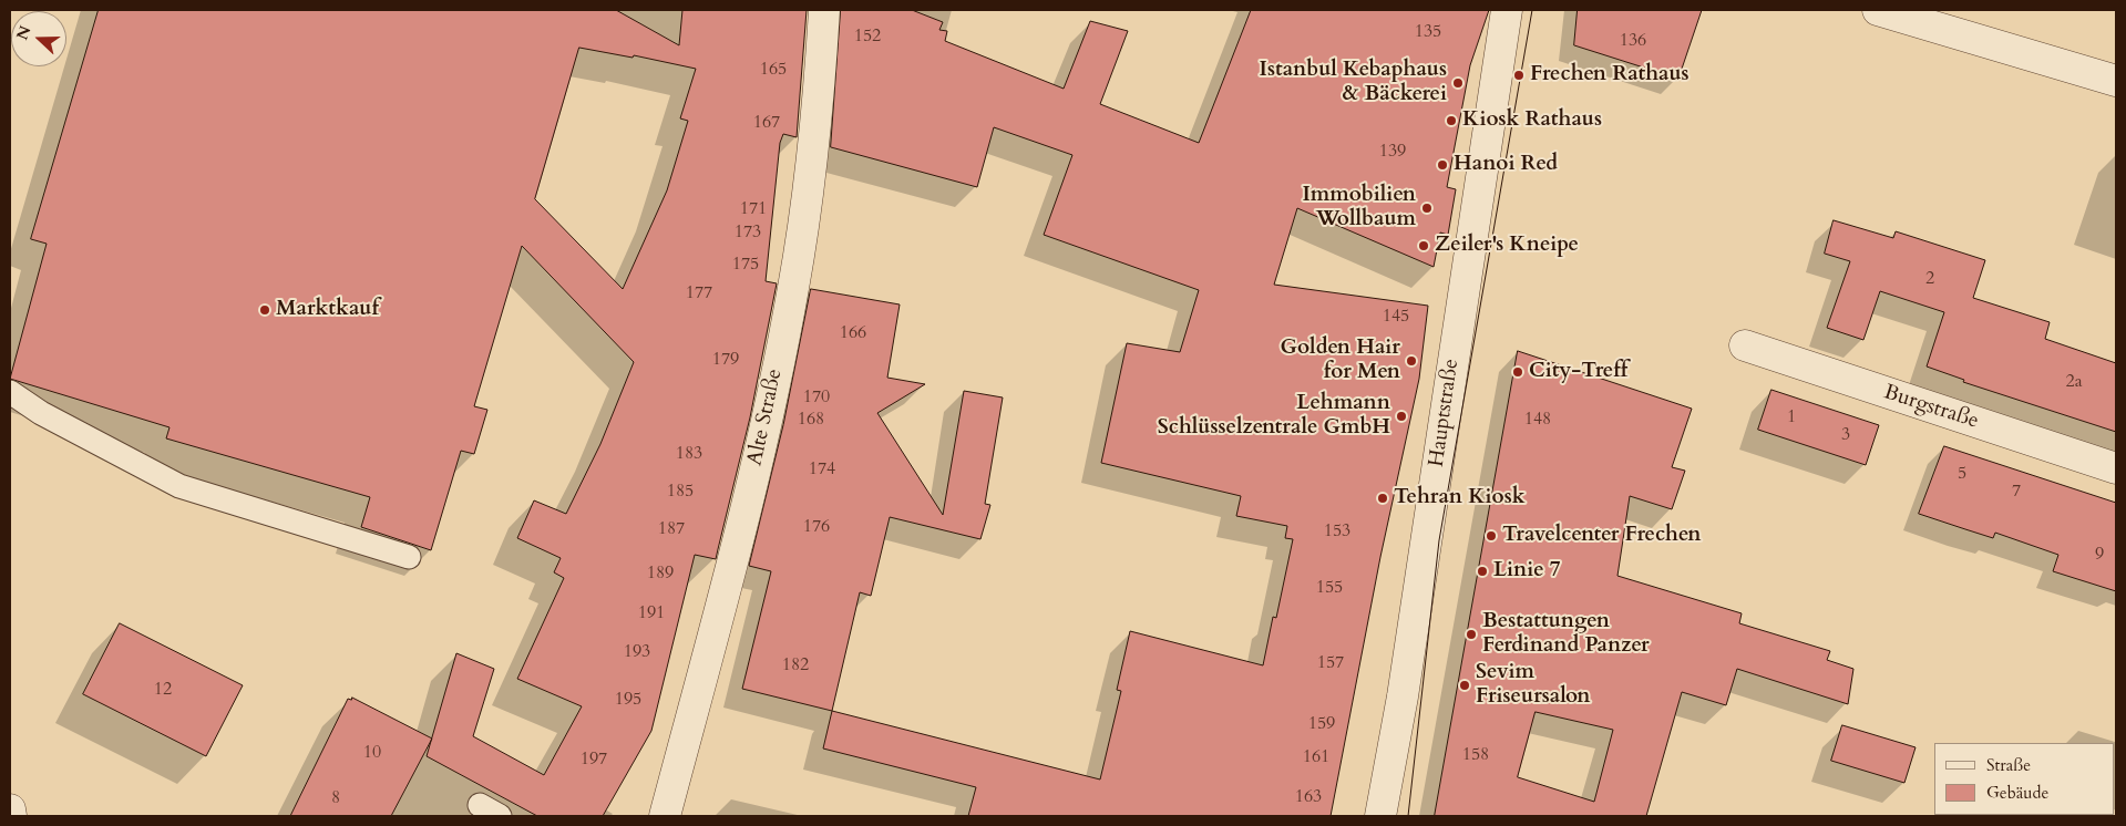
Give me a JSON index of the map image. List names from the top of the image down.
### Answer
{
  "streets": {
    "street": ["Burgstraße", "Hauptstraße", "Alte Straße"]
  },
  "places": [
    "Frechen Rathaus",
    "Istanbul Kebaphaus & Bäckerei",
    "Kiosk Rathaus",
    "Hanoi Red",
    "Immobilien Wollbaum",
    "Zeiler's Kneipe",
    "Marktkauf",
    "Golden Hair for Men",
    "City-Treff",
    "Lehmann Schlüsselzentrale GmbH",
    "Tehran Kiosk",
    "Travelcenter Frechen",
    "Linie 7",
    "Bestattungen Ferdinand Panzer",
    "Sevim Friseursalon"
  ],
  "house_numbers": [
    "135",
    "152",
    "136",
    "165",
    "167",
    "139",
    "171",
    "173",
    "175",
    "2",
    "177",
    "145",
    "166",
    "179",
    "2a",
    "170",
    "1",
    "168",
    "148",
    "3",
    "183",
    "174",
    "5",
    "185",
    "7",
    "176",
    "187",
    "153",
    "9",
    "189",
    "155",
    "191",
    "193",
    "157",
    "182",
    "12",
    "195",
    "159",
    "10",
    "158",
    "161",
    "197",
    "163",
    "8"
  ],
  "legend": ["Straße", "Gebäude"],
  "north": "left"
}
